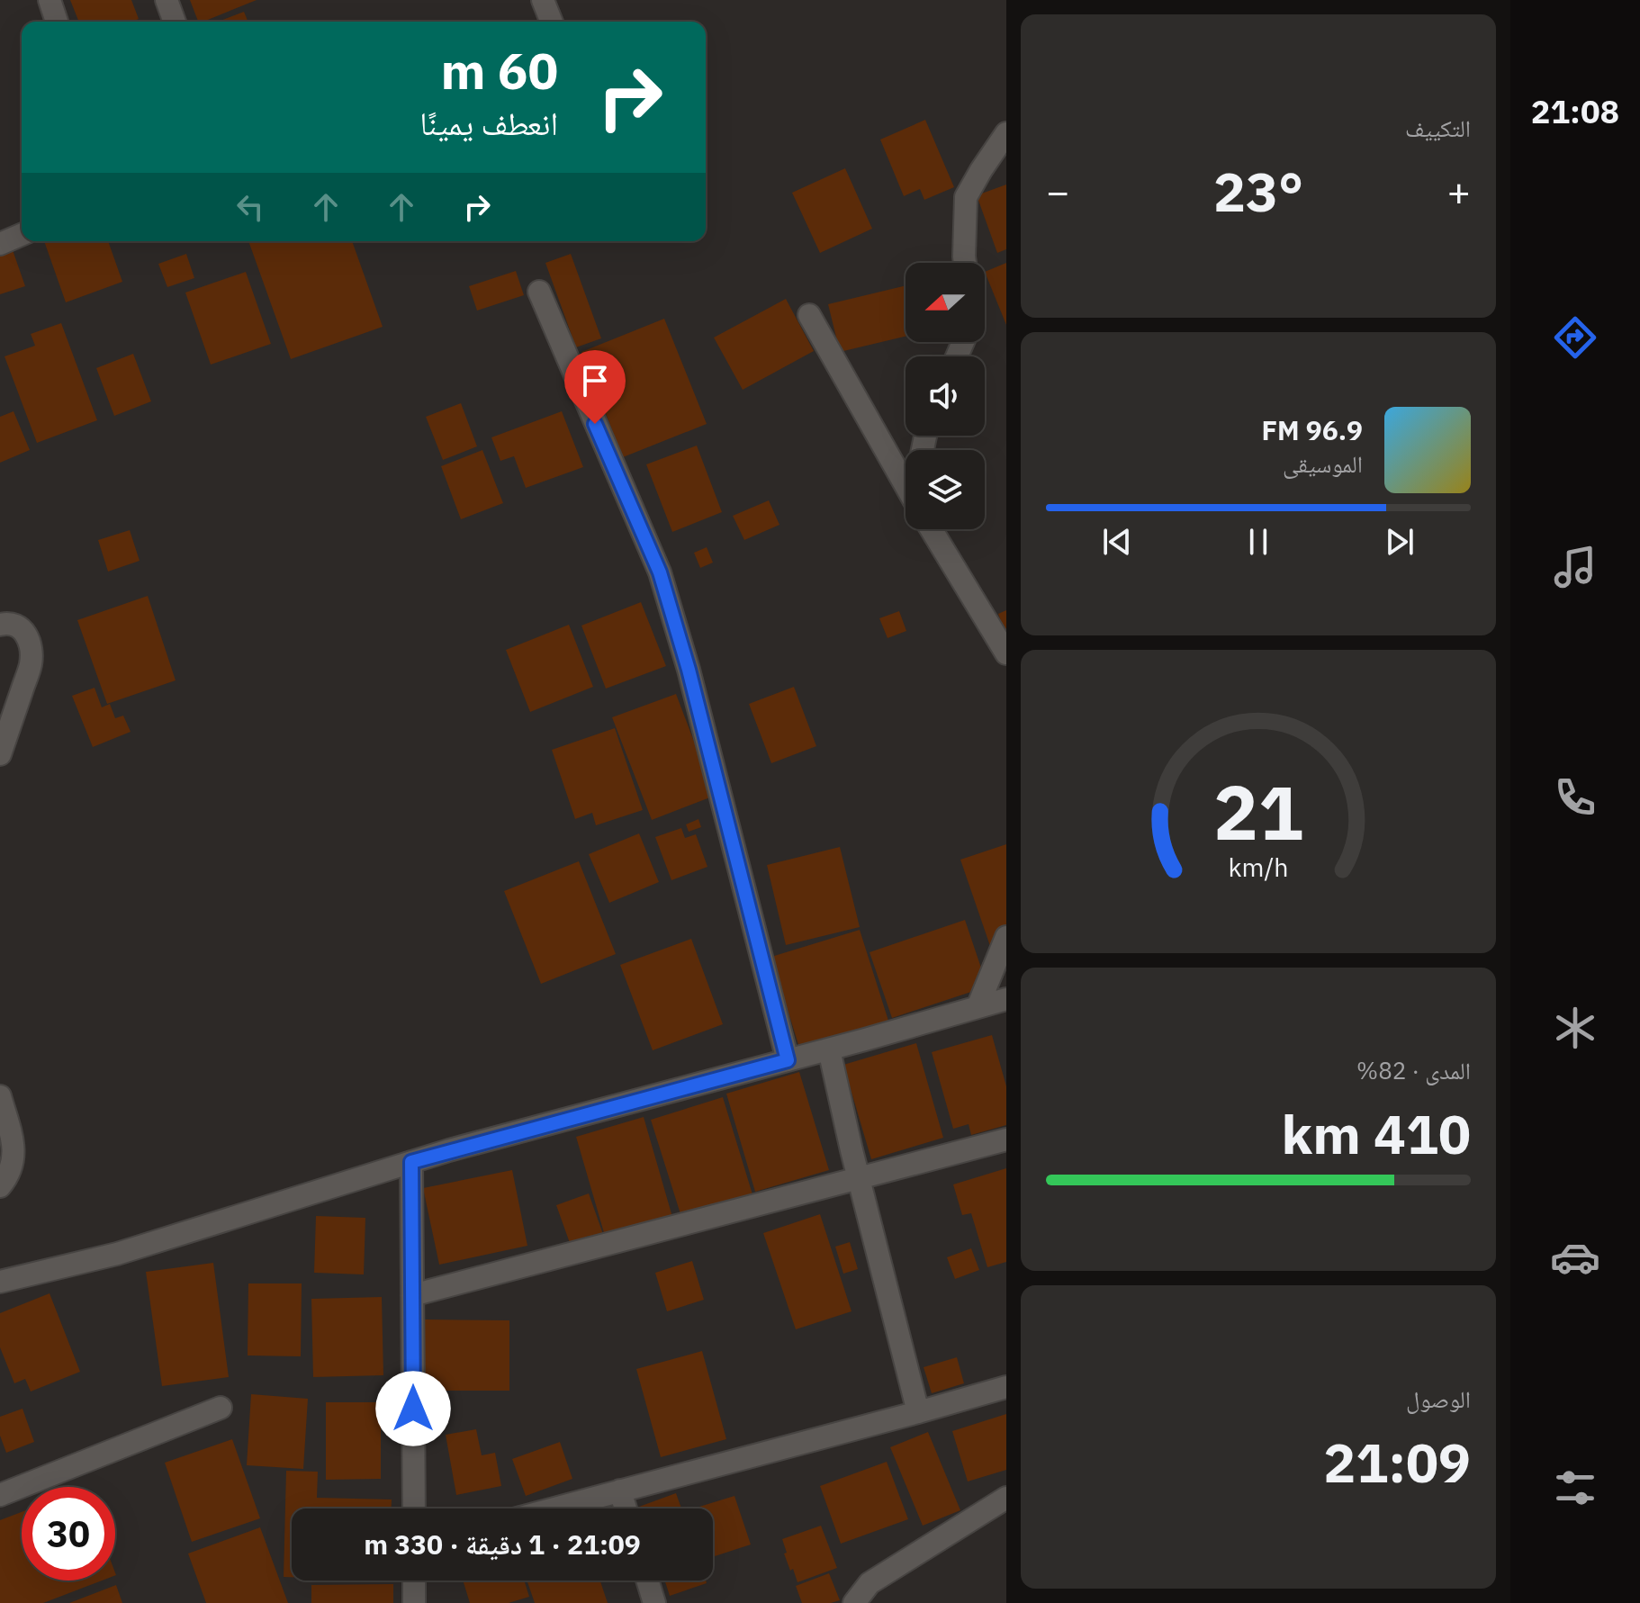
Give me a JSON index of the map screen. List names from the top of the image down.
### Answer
{
  "north": "left",
  "page": {
    "tabs": "21:08",
    "tile": [
      "التكييف",
      ["المدى · 82%", "410 km"],
      ["الوصول", "21:09"]
    ],
    "turn": ["60 m", "انعطف يمينًا"],
    "heat": ["−", "23°", "+"],
    "song": ["96.9 FM", "الموسيقى"],
    "limit": "30",
    "trip": "21:09 · 1 دقيقة · 330 m",
    "gauge": ["21", "km/h"]
  }
}
